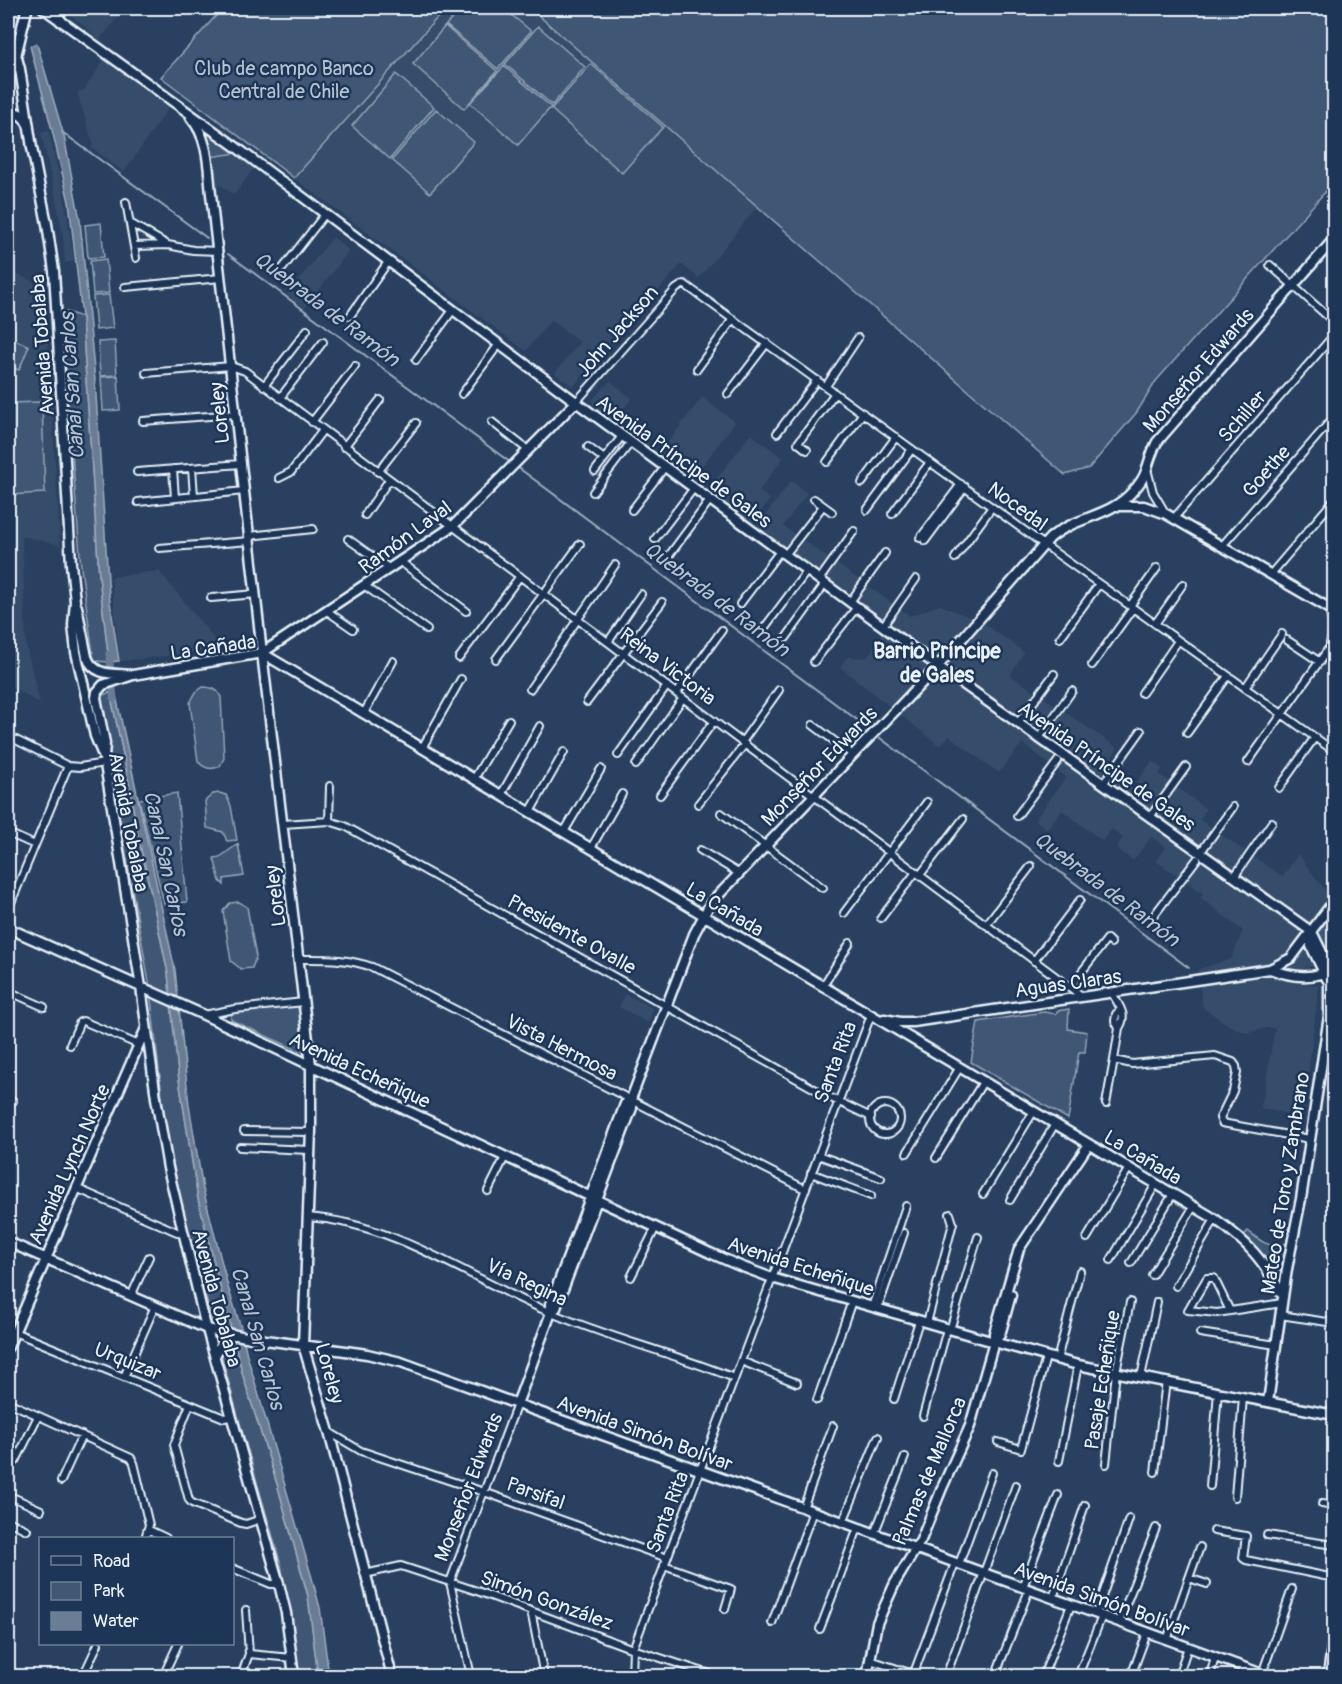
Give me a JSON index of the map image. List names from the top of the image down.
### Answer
{
  "streets": {
    "street": [
      "John Jackson",
      "Avenida Tobalaba",
      "Monseñor Edwards",
      "Loreley",
      "Schiller",
      "Avenida Príncipe de Gales",
      "Goethe",
      "Nocedal",
      "Ramón Laval",
      "La Cañada",
      "Reina Victoria",
      "Presidente Ovalle",
      "Aguas Claras",
      "Vista Hermosa",
      "Santa Rita",
      "Avenida Echeñique",
      "Avenida Lynch Norte",
      "Mateo de Toro y Zambrano",
      "Vía Regina",
      "Urquizar",
      "Pasaje Echeñique",
      "Avenida Simón Bolívar",
      "Palmas de Mallorca",
      "Parsifal",
      "Simón González"
    ]
  },
  "crossings": [
    ["John Jackson", "Avenida Príncipe de Gales"],
    ["John Jackson", "Nocedal"],
    ["John Jackson", "Ramón Laval"],
    ["Avenida Tobalaba", "La Cañada"],
    ["Avenida Tobalaba", "Avenida Echeñique"],
    ["Avenida Tobalaba", "Avenida Lynch Norte"],
    ["Avenida Tobalaba", "Urquizar"],
    ["Avenida Tobalaba", "Avenida Simón Bolívar"],
    ["Monseñor Edwards", "Avenida Príncipe de Gales"],
    ["Monseñor Edwards", "Nocedal"],
    ["Monseñor Edwards", "La Cañada"],
    ["Monseñor Edwards", "Reina Victoria"],
    ["Monseñor Edwards", "Presidente Ovalle"],
    ["Monseñor Edwards", "Vista Hermosa"],
    ["Monseñor Edwards", "Avenida Echeñique"],
    ["Monseñor Edwards", "Vía Regina"],
    ["Monseñor Edwards", "Avenida Simón Bolívar"],
    ["Monseñor Edwards", "Parsifal"],
    ["Monseñor Edwards", "Simón González"],
    ["Loreley", "Avenida Príncipe de Gales"],
    ["Loreley", "Ramón Laval"],
    ["Loreley", "La Cañada"],
    ["Loreley", "Reina Victoria"],
    ["Loreley", "Presidente Ovalle"],
    ["Loreley", "Vista Hermosa"],
    ["Loreley", "Avenida Echeñique"],
    ["Loreley", "Vía Regina"],
    ["Loreley", "Avenida Simón Bolívar"],
    ["Loreley", "Parsifal"],
    ["Loreley", "Simón González"],
    ["Avenida Príncipe de Gales", "Ramón Laval"],
    ["Avenida Príncipe de Gales", "Aguas Claras"],
    ["Ramón Laval", "La Cañada"],
    ["Ramón Laval", "Reina Victoria"],
    ["La Cañada", "Aguas Claras"],
    ["La Cañada", "Santa Rita"],
    ["La Cañada", "Mateo de Toro y Zambrano"],
    ["La Cañada", "Palmas de Mallorca"],
    ["Reina Victoria", "Aguas Claras"],
    ["Presidente Ovalle", "Santa Rita"],
    ["Aguas Claras", "Santa Rita"],
    ["Aguas Claras", "Mateo de Toro y Zambrano"],
    ["Vista Hermosa", "Santa Rita"],
    ["Santa Rita", "Avenida Echeñique"],
    ["Santa Rita", "Vía Regina"],
    ["Santa Rita", "Avenida Simón Bolívar"],
    ["Santa Rita", "Parsifal"],
    ["Santa Rita", "Simón González"],
    ["Avenida Echeñique", "Mateo de Toro y Zambrano"],
    ["Avenida Echeñique", "Pasaje Echeñique"],
    ["Avenida Echeñique", "Palmas de Mallorca"],
    ["Avenida Lynch Norte", "Urquizar"],
    ["Avenida Lynch Norte", "Avenida Simón Bolívar"],
    ["Avenida Simón Bolívar", "Palmas de Mallorca"]
  ],
  "districts": ["Barrio Príncipe de Gales"],
  "water": ["Quebrada de Ramón", "Canal San Carlos"],
  "parks": ["Club de campo Banco Central de Chile"],
  "legend": ["Road", "Park", "Water"]
}
